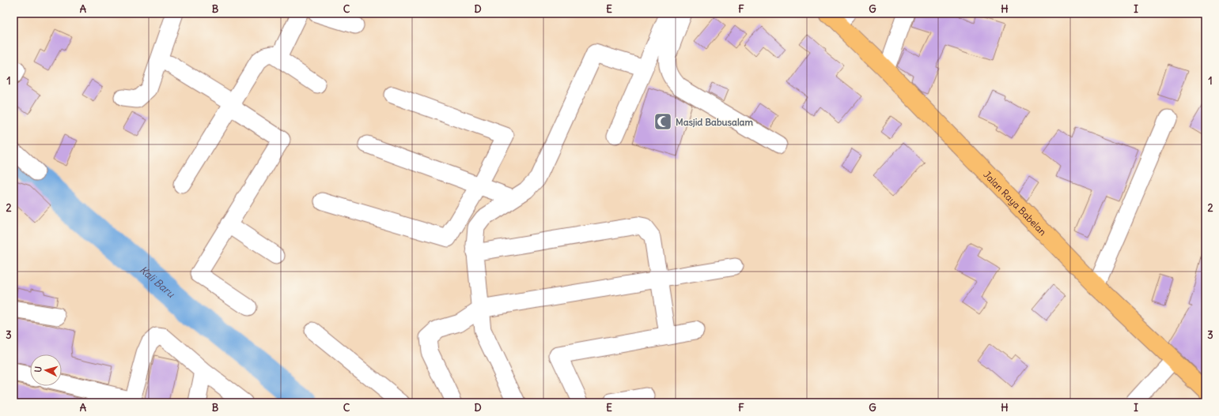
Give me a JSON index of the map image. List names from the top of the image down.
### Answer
{
  "streets": {
    "main road": ["Jalan Raya Babelan"]
  },
  "water": ["Kali Baru"],
  "places": {
    "mosque": ["Masjid Babusalam"]
  },
  "north": "left",
  "grid": {
    "columns": [
      "A",
      "B",
      "C",
      "D",
      "E",
      "F",
      "G",
      "H",
      "I"
    ],
    "rows": ["1", "2", "3"]
  }
}
